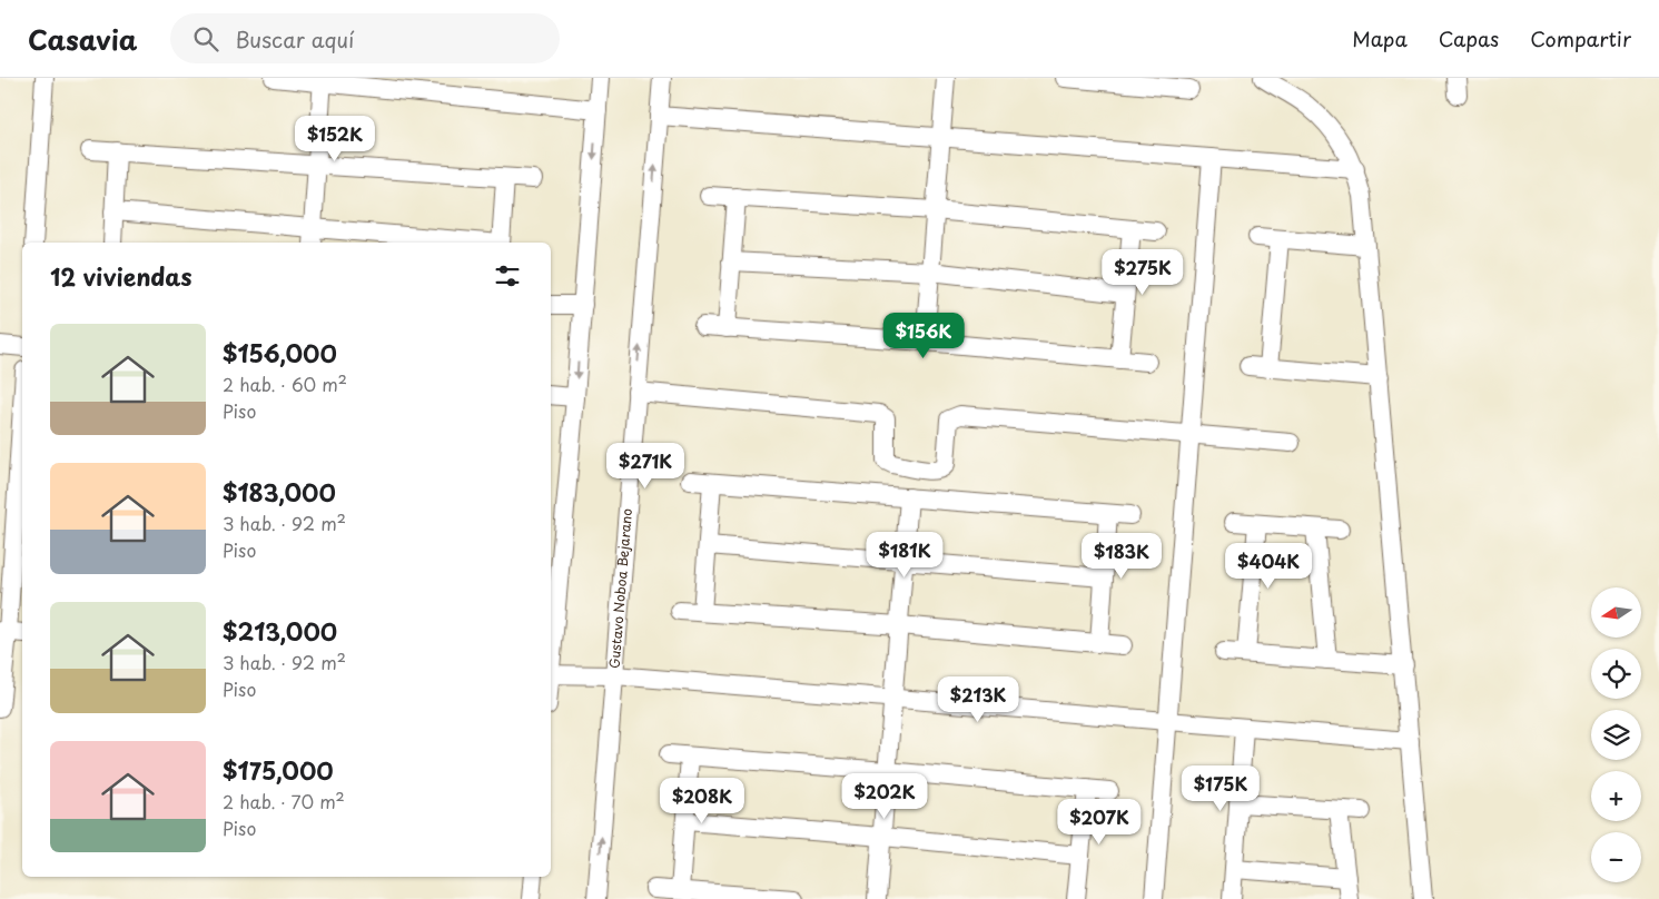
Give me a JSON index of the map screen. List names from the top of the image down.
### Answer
{
  "streets": {
    "street": ["Gustavo Noboa Bejarano"]
  },
  "north": "left",
  "page": {
    "header": "Casavia",
    "search": "Buscar aquí",
    "nav": ["Mapa", "Capas", "Compartir"],
    "price": [
      "$152K",
      "$275K",
      "$156K",
      "$271K",
      "$181K",
      "$183K",
      "$404K",
      "$213K",
      "$175K",
      "$202K",
      "$208K",
      "$207K"
    ],
    "heading": "12 viviendas",
    "list": [
      {
        "name": "$156,000",
        "note": "2 hab. · 60 m² · Piso"
      },
      {
        "name": "$183,000",
        "note": "3 hab. · 92 m² · Piso"
      },
      {
        "name": "$213,000",
        "note": "3 hab. · 92 m² · Piso"
      },
      {
        "name": "$175,000",
        "note": "2 hab. · 70 m² · Piso"
      }
    ],
    "map_buttons": ["+", "−"]
  }
}
